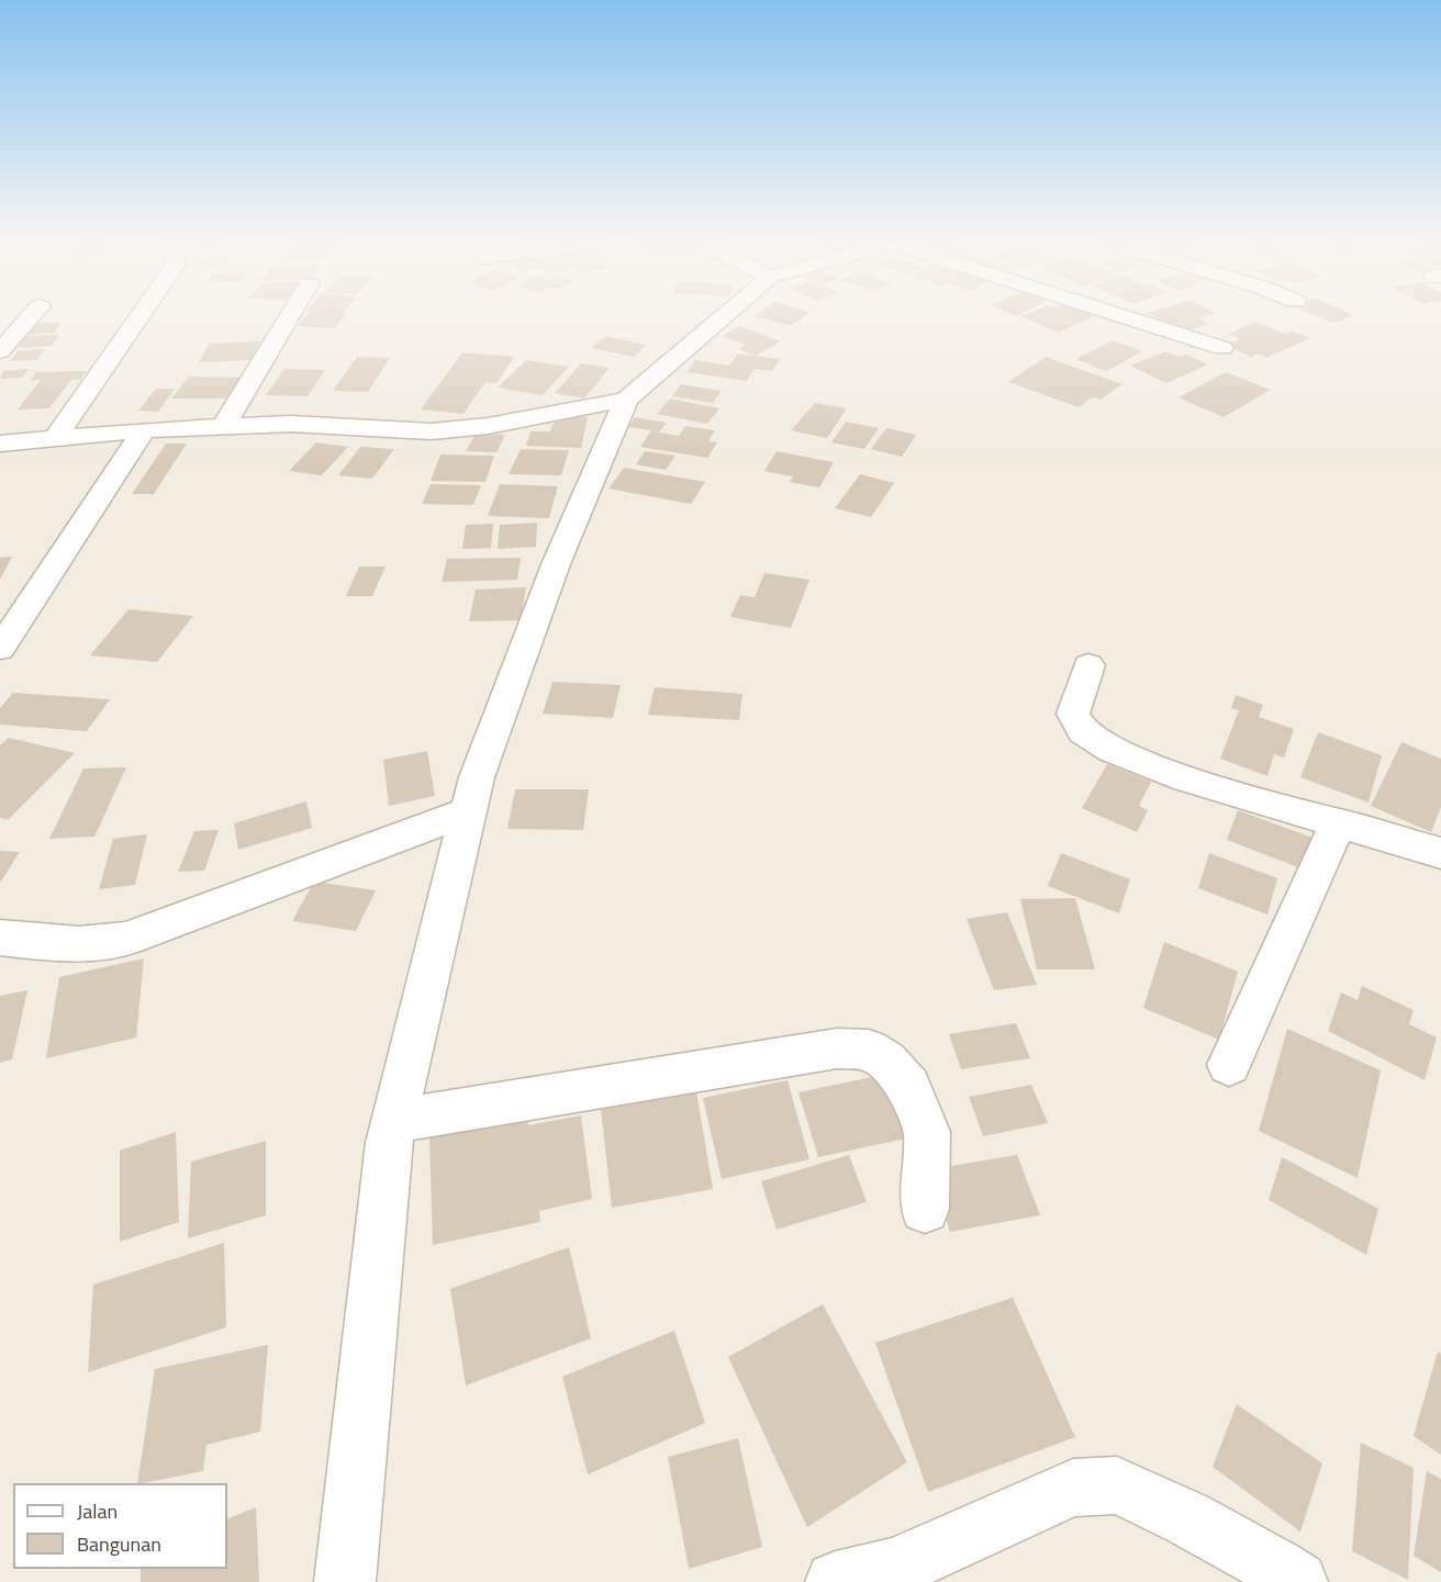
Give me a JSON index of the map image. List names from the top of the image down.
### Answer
{
  "legend": ["Jalan", "Bangunan"]
}
